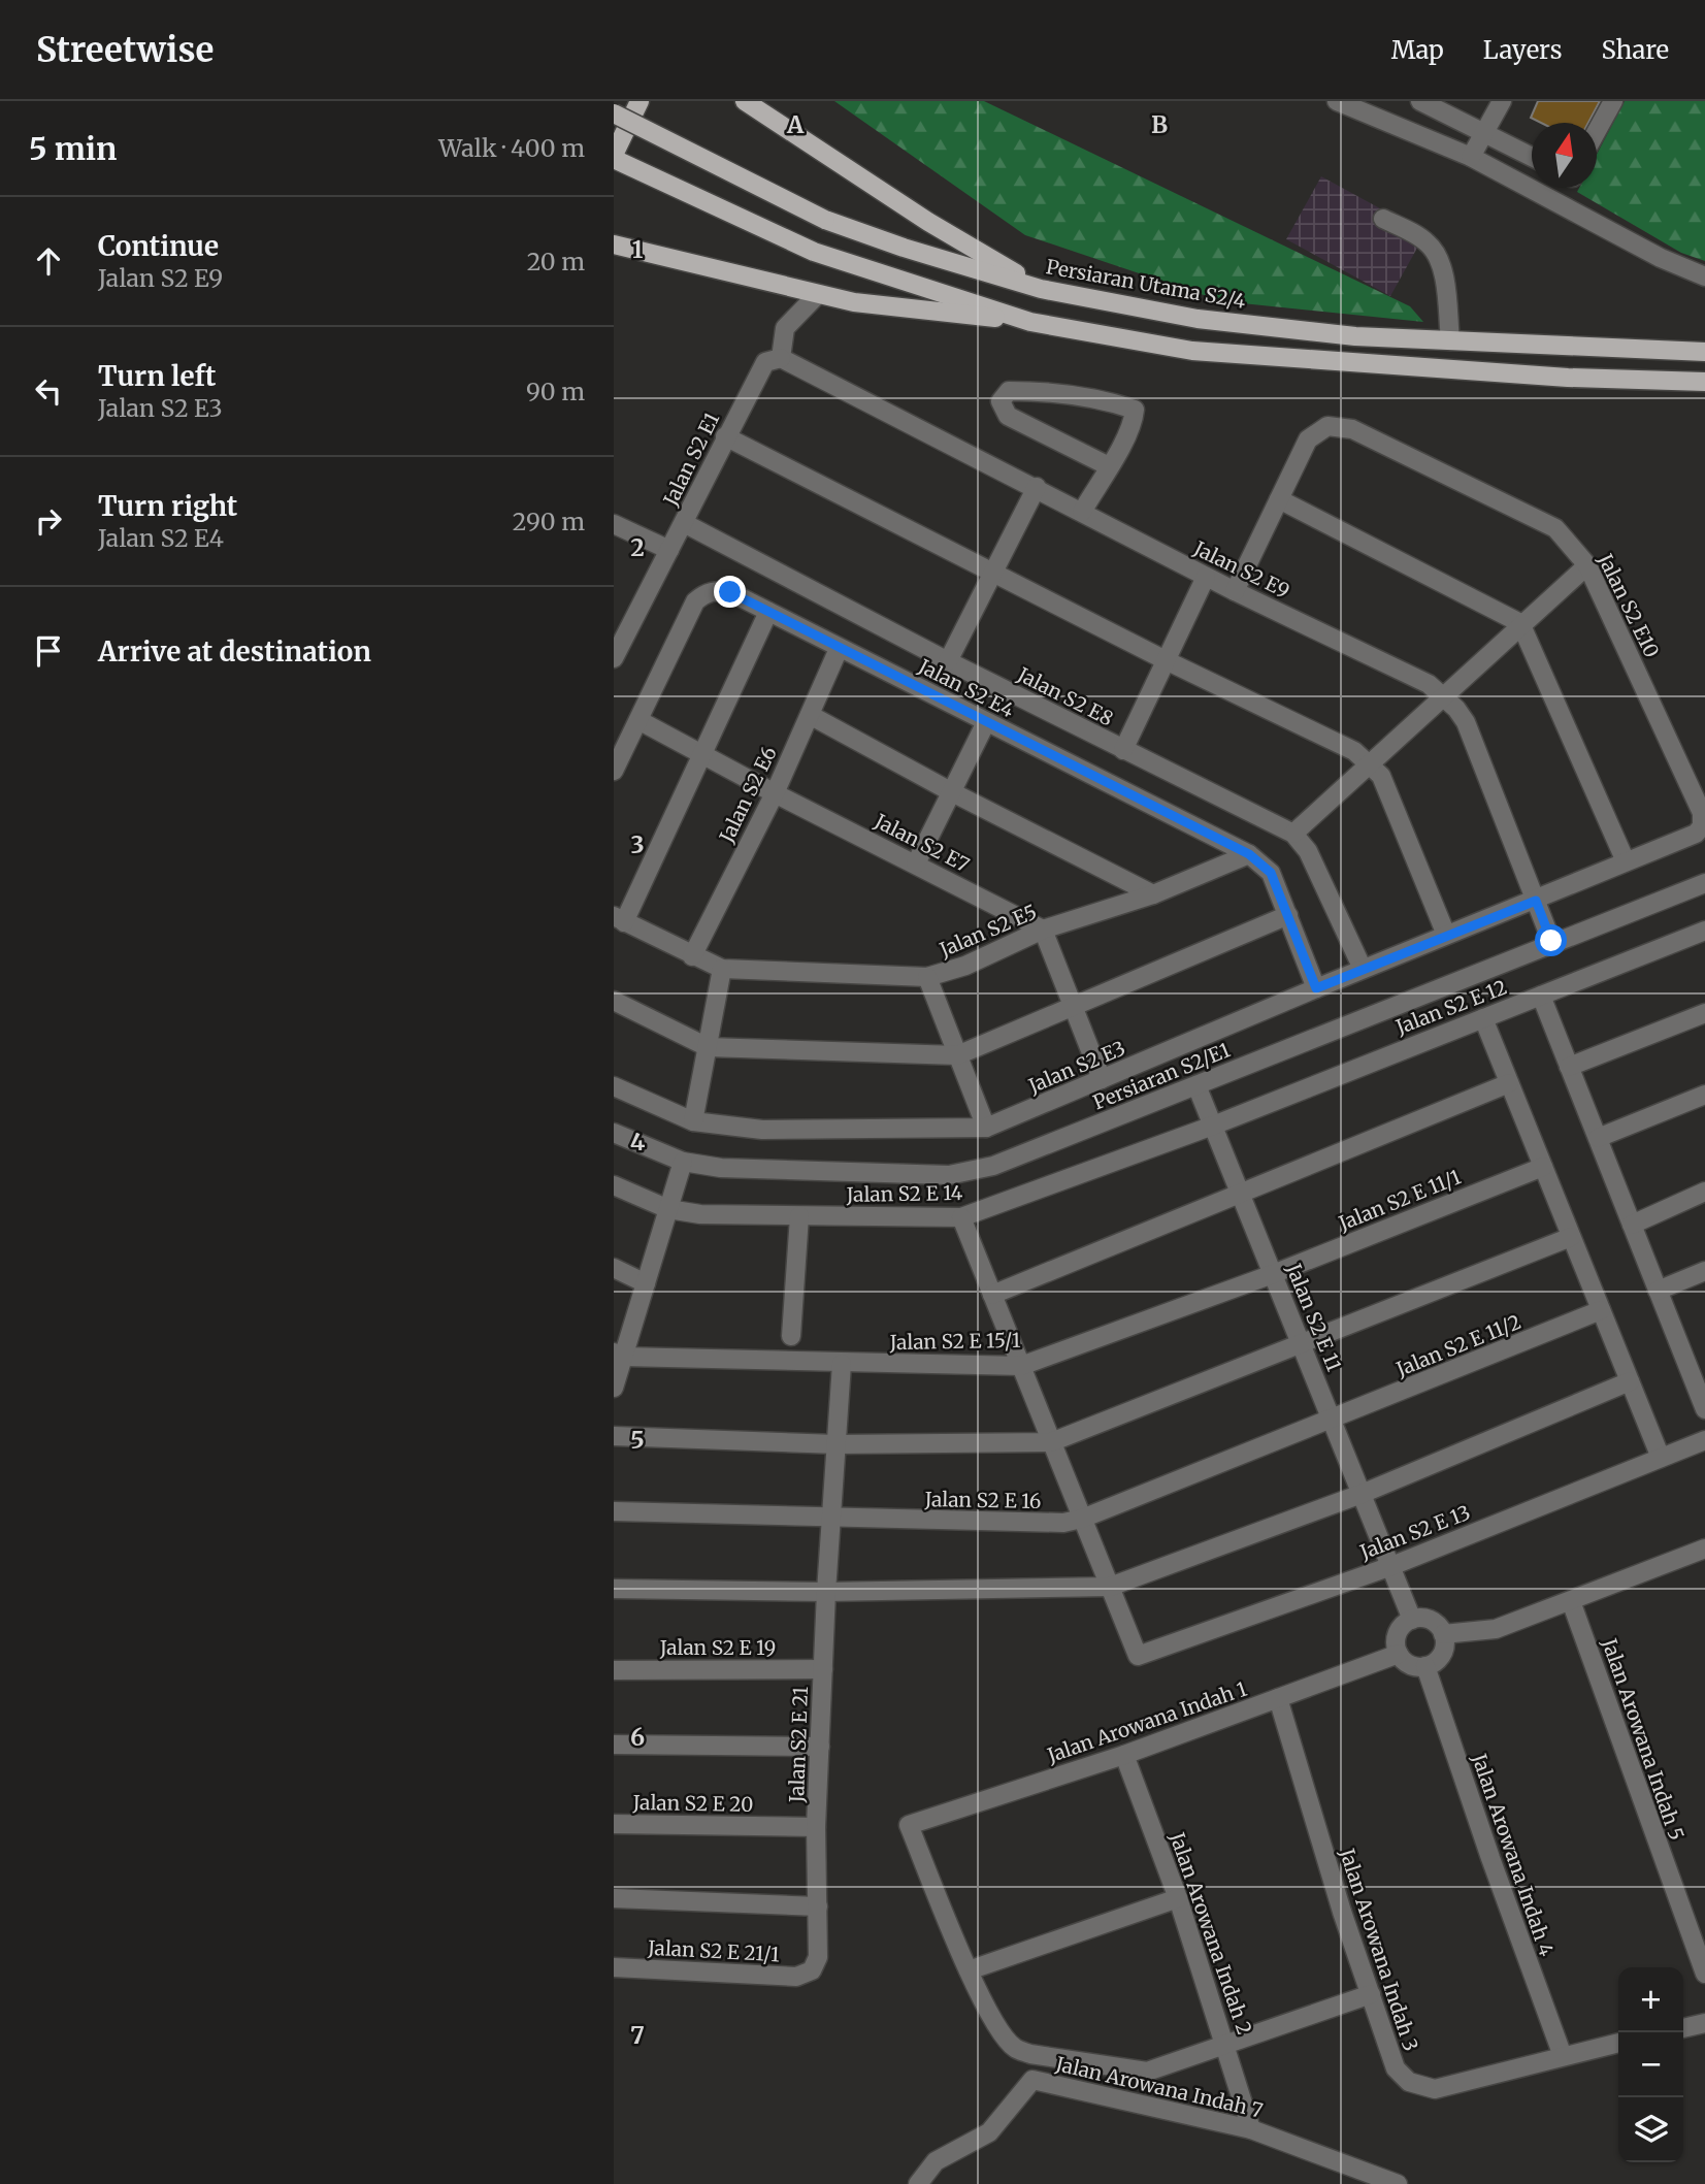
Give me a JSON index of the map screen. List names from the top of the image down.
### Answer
{
  "streets": {
    "main road": ["Persiaran Utama S2/4"],
    "street": [
      "Jalan S2 E1",
      "Jalan S2 E9",
      "Jalan S2 E10",
      "Jalan S2 E4",
      "Jalan S2 E8",
      "Jalan S2 E6",
      "Jalan S2 E7",
      "Jalan S2 E5",
      "Jalan S2 E 12",
      "Jalan S2 E3",
      "Persiaran S2/E1",
      "Jalan S2 E 14",
      "Jalan S2 E 11/1",
      "Jalan S2 E 11",
      "Jalan S2 E 15/1",
      "Jalan S2 E 11/2",
      "Jalan S2 E 16",
      "Jalan S2 E 13",
      "Jalan S2 E 19",
      "Jalan Arowana Indah 1",
      "Jalan Arowana Indah 5",
      "Jalan S2 E 21",
      "Jalan S2 E 20",
      "Jalan Arowana Indah 4",
      "Jalan Arowana Indah 2",
      "Jalan Arowana Indah 3",
      "Jalan S2 E 21/1",
      "Jalan Arowana Indah 7"
    ]
  },
  "crossings": [
    ["Jalan S2 E1", "Jalan S2 E9"],
    ["Jalan S2 E1", "Jalan S2 E8"],
    ["Jalan S2 E9", "Jalan S2 E10"],
    ["Jalan S2 E9", "Jalan S2 E3"],
    ["Jalan S2 E9", "Persiaran S2/E1"],
    ["Jalan S2 E10", "Jalan S2 E3"],
    ["Jalan S2 E4", "Jalan S2 E6"],
    ["Jalan S2 E4", "Jalan S2 E7"],
    ["Jalan S2 E4", "Jalan S2 E5"],
    ["Jalan S2 E4", "Jalan S2 E3"],
    ["Jalan S2 E8", "Jalan S2 E3"],
    ["Jalan S2 E6", "Jalan S2 E7"],
    ["Jalan S2 E6", "Jalan S2 E5"],
    ["Jalan S2 E7", "Jalan S2 E5"],
    ["Jalan S2 E 12", "Jalan S2 E 14"],
    ["Jalan S2 E 12", "Jalan S2 E 11"],
    ["Persiaran S2/E1", "Jalan S2 E 11"],
    ["Jalan S2 E 14", "Jalan S2 E 11"],
    ["Jalan S2 E 11/1", "Jalan S2 E 11"],
    ["Jalan S2 E 11/1", "Jalan S2 E 15/1"],
    ["Jalan S2 E 11", "Jalan S2 E 15/1"],
    ["Jalan S2 E 11", "Jalan S2 E 11/2"],
    ["Jalan S2 E 11", "Jalan S2 E 16"],
    ["Jalan S2 E 11", "Jalan S2 E 13"],
    ["Jalan S2 E 11", "Jalan Arowana Indah 1"],
    ["Jalan S2 E 11", "Jalan Arowana Indah 4"],
    ["Jalan S2 E 15/1", "Jalan S2 E 21"],
    ["Jalan S2 E 11/2", "Jalan S2 E 16"],
    ["Jalan S2 E 16", "Jalan S2 E 21"],
    ["Jalan S2 E 19", "Jalan S2 E 21"],
    ["Jalan Arowana Indah 1", "Jalan Arowana Indah 4"],
    ["Jalan Arowana Indah 1", "Jalan Arowana Indah 2"],
    ["Jalan Arowana Indah 1", "Jalan Arowana Indah 3"],
    ["Jalan S2 E 21", "Jalan S2 E 20"],
    ["Jalan S2 E 21", "Jalan S2 E 21/1"],
    ["Jalan Arowana Indah 4", "Jalan Arowana Indah 3"],
    ["Jalan Arowana Indah 2", "Jalan Arowana Indah 7"]
  ],
  "north": "top",
  "page": {
    "header": "Streetwise",
    "nav": ["Map", "Layers", "Share"],
    "heading": ["5 min", "Walk · 400 m"],
    "list": [
      ["Continue", "Jalan S2 E9", "20 m"],
      ["Turn left", "Jalan S2 E3", "90 m"],
      ["Turn right", "Jalan S2 E4", "290 m"],
      "Arrive at destination"
    ],
    "map_buttons": ["+", "−"]
  },
  "grid": {
    "columns": ["A", "B"],
    "rows": [
      "1",
      "2",
      "3",
      "4",
      "5",
      "6",
      "7"
    ]
  }
}
